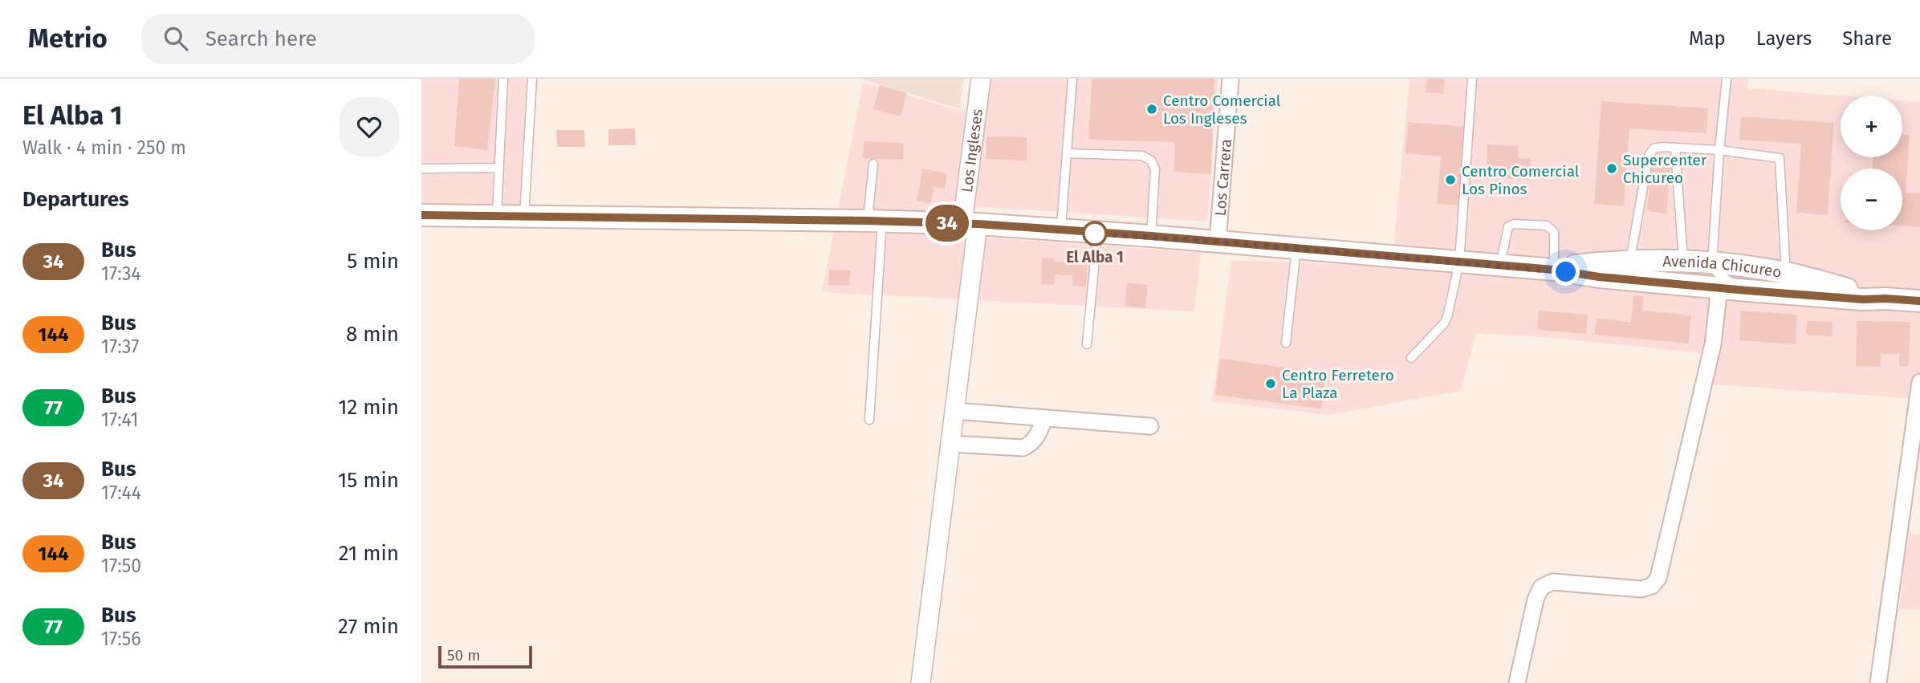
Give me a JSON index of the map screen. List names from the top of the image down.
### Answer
{
  "streets": {
    "main road": ["Avenida Chicureo"],
    "street": ["Los Ingleses", "Los Carrera"]
  },
  "crossings": [
    ["Los Ingleses", "Avenida Chicureo"],
    ["Los Carrera", "Avenida Chicureo"]
  ],
  "places": [
    "Centro Comercial Los Ingleses",
    "Supercenter Chicureo",
    "Centro Comercial Los Pinos",
    "El Alba 1",
    "Centro Ferretero La Plaza"
  ],
  "lines": ["bus line 34"],
  "scale_bar": "50 m",
  "page": {
    "header": "Metrio",
    "search": "Search here",
    "nav": ["Map", "Layers", "Share"],
    "heading": [
      ["El Alba 1", "Walk · 4 min · 250 m"],
      "Departures"
    ],
    "on_map": "34",
    "map_buttons": ["+", "−"],
    "list": [
      {
        "mark": "34",
        "name": "Bus",
        "note": "17:34",
        "value": "5 min"
      },
      {
        "mark": "144",
        "name": "Bus",
        "note": "17:37",
        "value": "8 min"
      },
      {
        "mark": "77",
        "name": "Bus",
        "note": "17:41",
        "value": "12 min"
      },
      {
        "mark": "34",
        "name": "Bus",
        "note": "17:44",
        "value": "15 min"
      },
      {
        "mark": "144",
        "name": "Bus",
        "note": "17:50",
        "value": "21 min"
      },
      {
        "mark": "77",
        "name": "Bus",
        "note": "17:56",
        "value": "27 min"
      }
    ],
    "scale": "50 m"
  }
}
